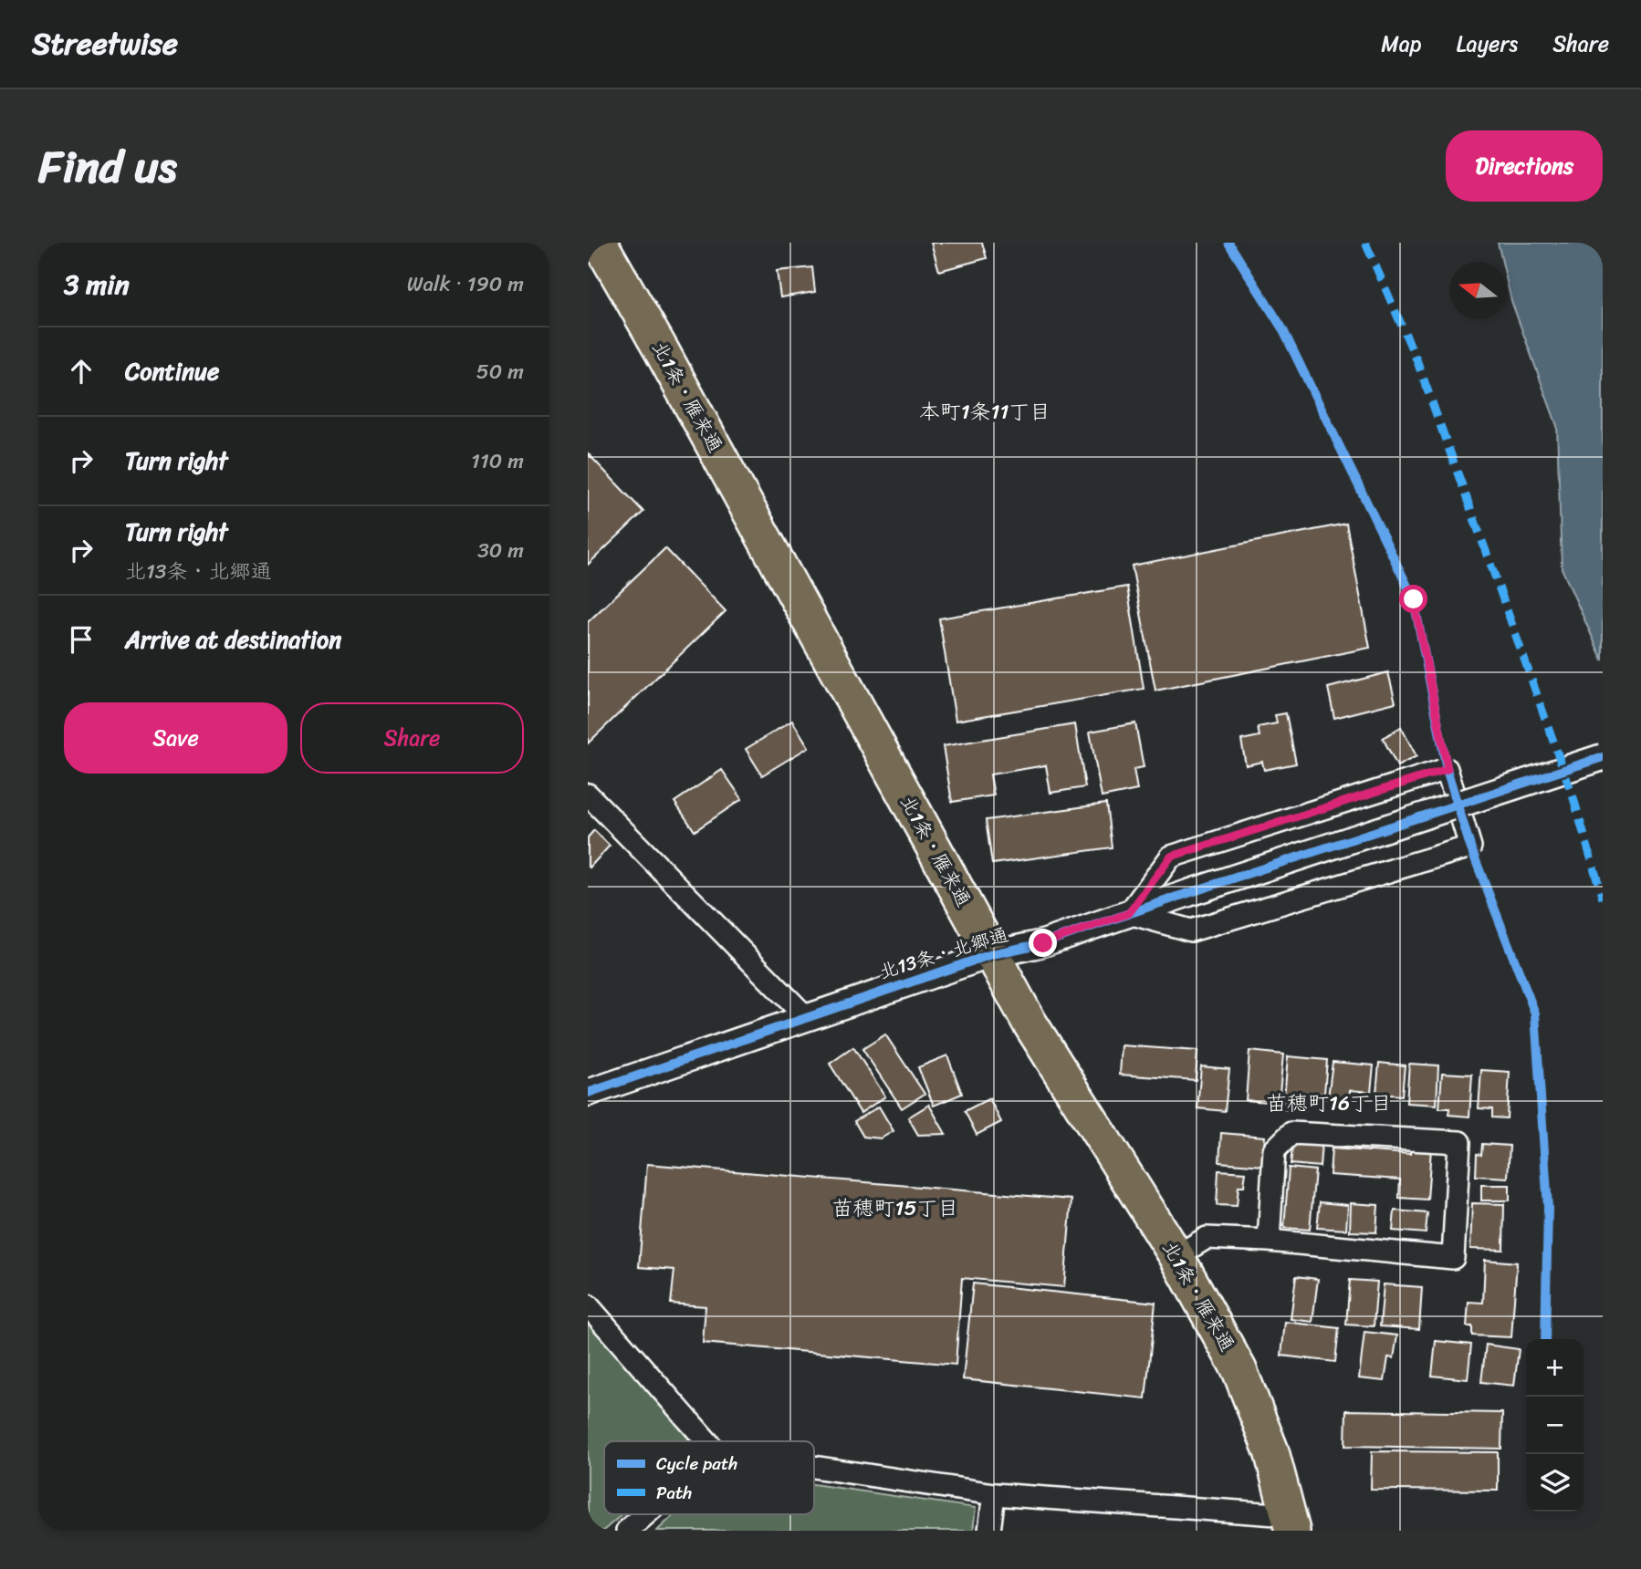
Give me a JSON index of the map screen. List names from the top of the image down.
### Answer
{
  "streets": {
    "highway": ["北1条・雁来通"],
    "street": ["北13条・北郷通"]
  },
  "crossings": [
    ["北1条・雁来通", "北13条・北郷通"]
  ],
  "districts": ["本町1条11丁目", "苗穂町16丁目", "苗穂町15丁目"],
  "legend": ["Cycle path", "Path"],
  "north": "left",
  "page": {
    "header": "Streetwise",
    "nav": ["Map", "Layers", "Share"],
    "title": "Find us",
    "buttons": [
      "Directions",
      ["Save", "Share"]
    ],
    "heading": ["3 min", "Walk · 190 m"],
    "list": [
      ["Continue", "50 m"],
      ["Turn right", "110 m"],
      ["Turn right", "北13条・北郷通", "30 m"],
      "Arrive at destination"
    ],
    "map_buttons": ["+", "−"]
  }
}
